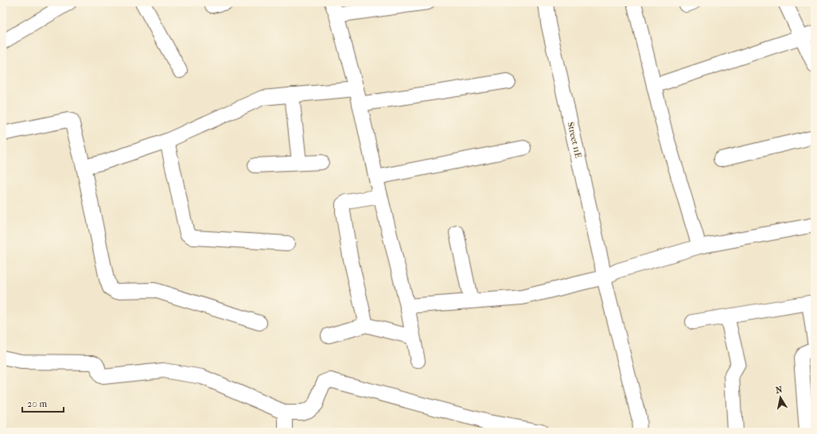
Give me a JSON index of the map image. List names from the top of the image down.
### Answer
{
  "streets": {
    "street": ["Street 11E"]
  },
  "scale_bar": "20 m",
  "north": "top"
}
